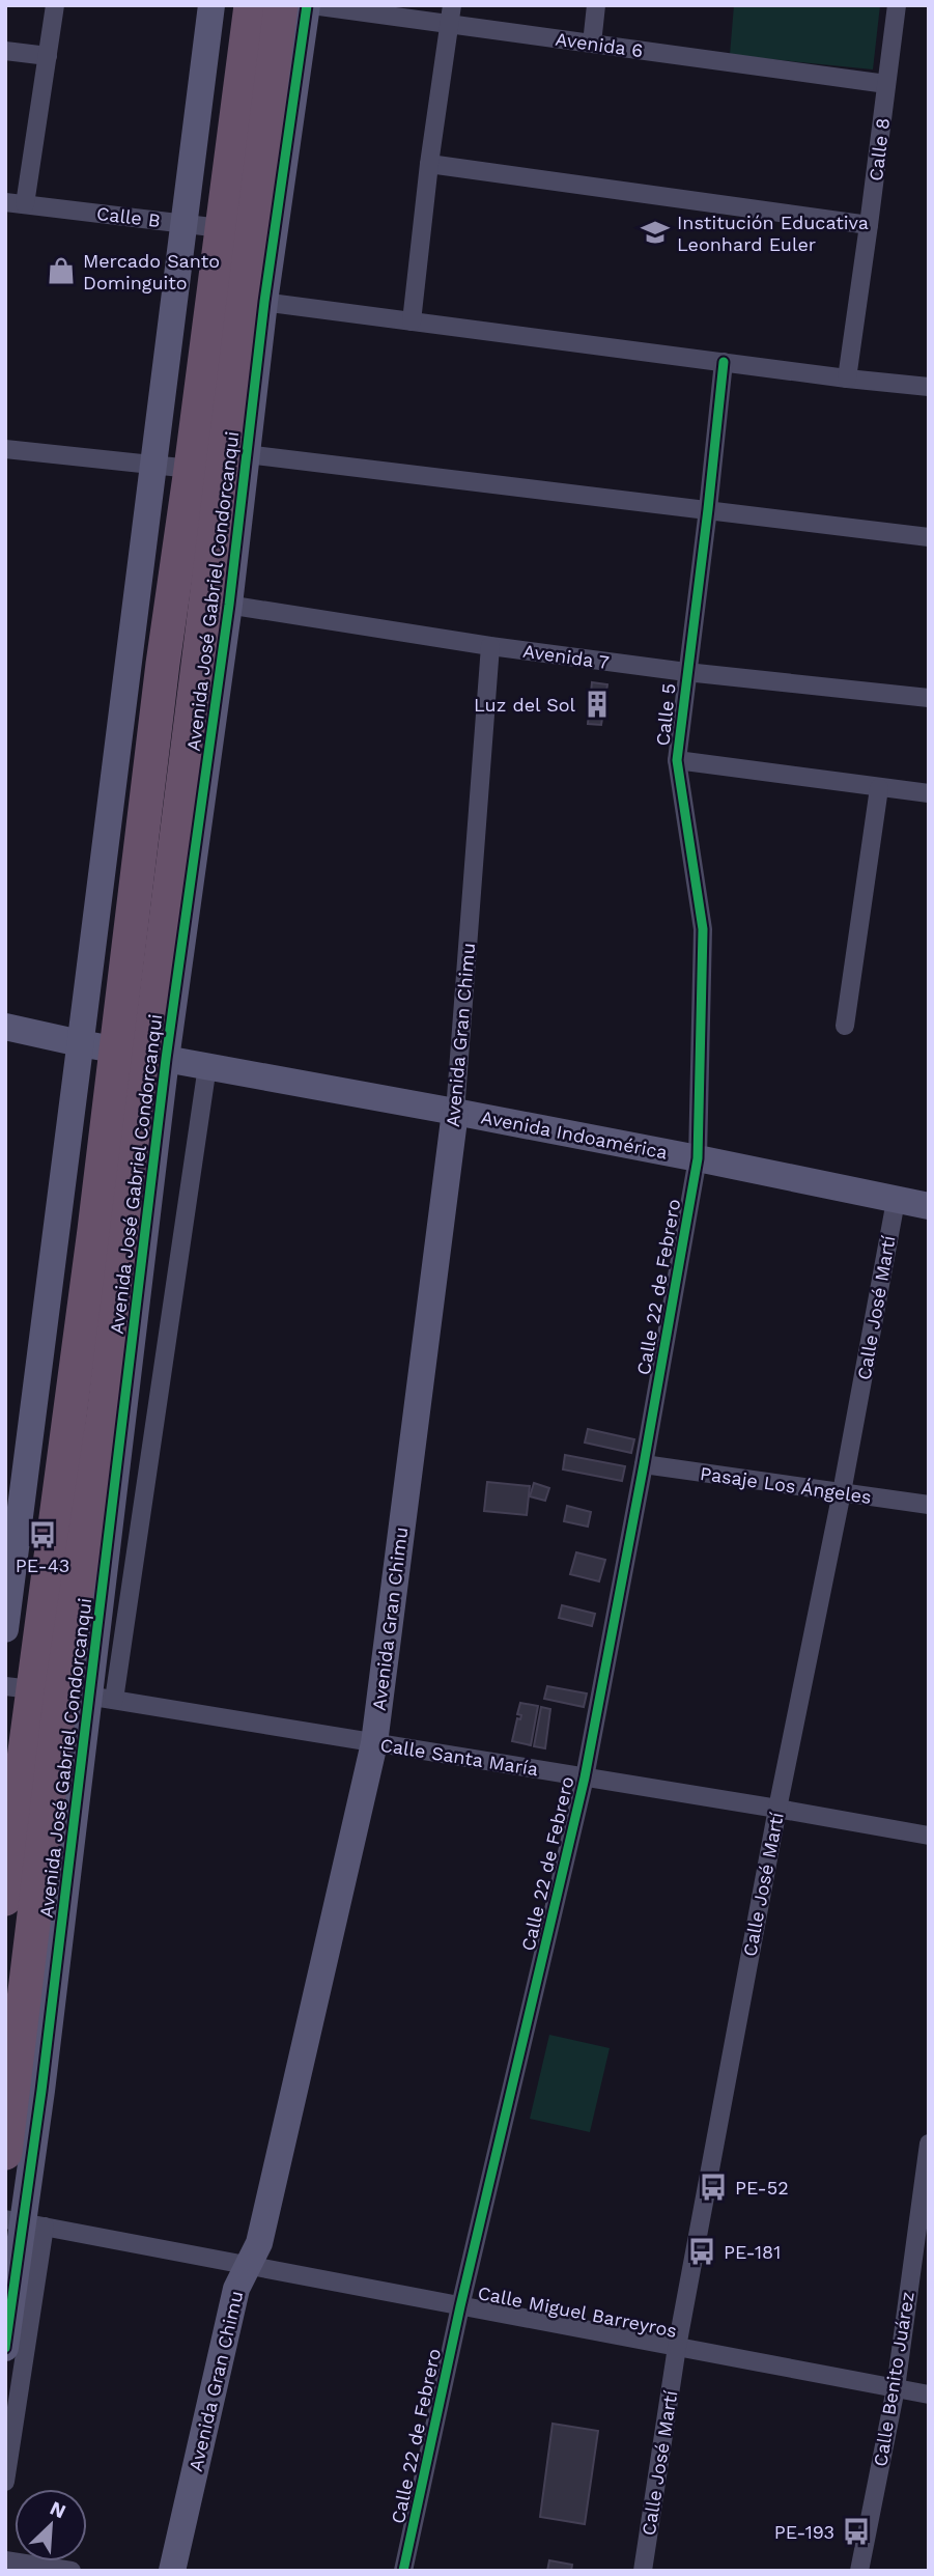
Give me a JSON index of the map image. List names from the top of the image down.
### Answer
{
  "streets": {
    "highway": ["Avenida José Gabriel Condorcanqui"],
    "street": [
      "Avenida 6",
      "Calle 8",
      "Calle B",
      "Avenida 7",
      "Calle 5",
      "Avenida Gran Chimu",
      "Avenida Indoamérica",
      "Calle 22 de Febrero",
      "Calle José Martí",
      "Pasaje Los Ángeles",
      "Calle Santa María",
      "Calle Miguel Barreyros",
      "Calle Benito Juárez"
    ]
  },
  "crossings": [
    ["Avenida 6", "Calle 8"],
    ["Avenida 6", "Avenida José Gabriel Condorcanqui"],
    ["Calle B", "Avenida José Gabriel Condorcanqui"],
    ["Avenida José Gabriel Condorcanqui", "Avenida 7"],
    ["Avenida José Gabriel Condorcanqui", "Avenida Indoamérica"],
    ["Avenida José Gabriel Condorcanqui", "Calle Santa María"],
    ["Avenida José Gabriel Condorcanqui", "Calle Miguel Barreyros"],
    ["Avenida 7", "Calle 5"],
    ["Avenida 7", "Avenida Gran Chimu"],
    ["Calle 5", "Avenida Indoamérica"],
    ["Calle 5", "Calle 22 de Febrero"],
    ["Avenida Gran Chimu", "Avenida Indoamérica"],
    ["Avenida Gran Chimu", "Calle Santa María"],
    ["Avenida Gran Chimu", "Calle Miguel Barreyros"],
    ["Avenida Indoamérica", "Calle 22 de Febrero"],
    ["Avenida Indoamérica", "Calle José Martí"],
    ["Calle 22 de Febrero", "Pasaje Los Ángeles"],
    ["Calle 22 de Febrero", "Calle Santa María"],
    ["Calle 22 de Febrero", "Calle Miguel Barreyros"],
    ["Calle José Martí", "Pasaje Los Ángeles"],
    ["Calle José Martí", "Calle Santa María"],
    ["Calle José Martí", "Calle Miguel Barreyros"],
    ["Calle Miguel Barreyros", "Calle Benito Juárez"]
  ],
  "places": {
    "school or university": ["Institución Educativa Leonhard Euler"],
    "shop": ["Mercado Santo Dominguito"],
    "building": ["Luz del Sol"],
    "bus stop": [
      "PE-43",
      "PE-52",
      "PE-181",
      "PE-193"
    ]
  },
  "north": "top right"
}
